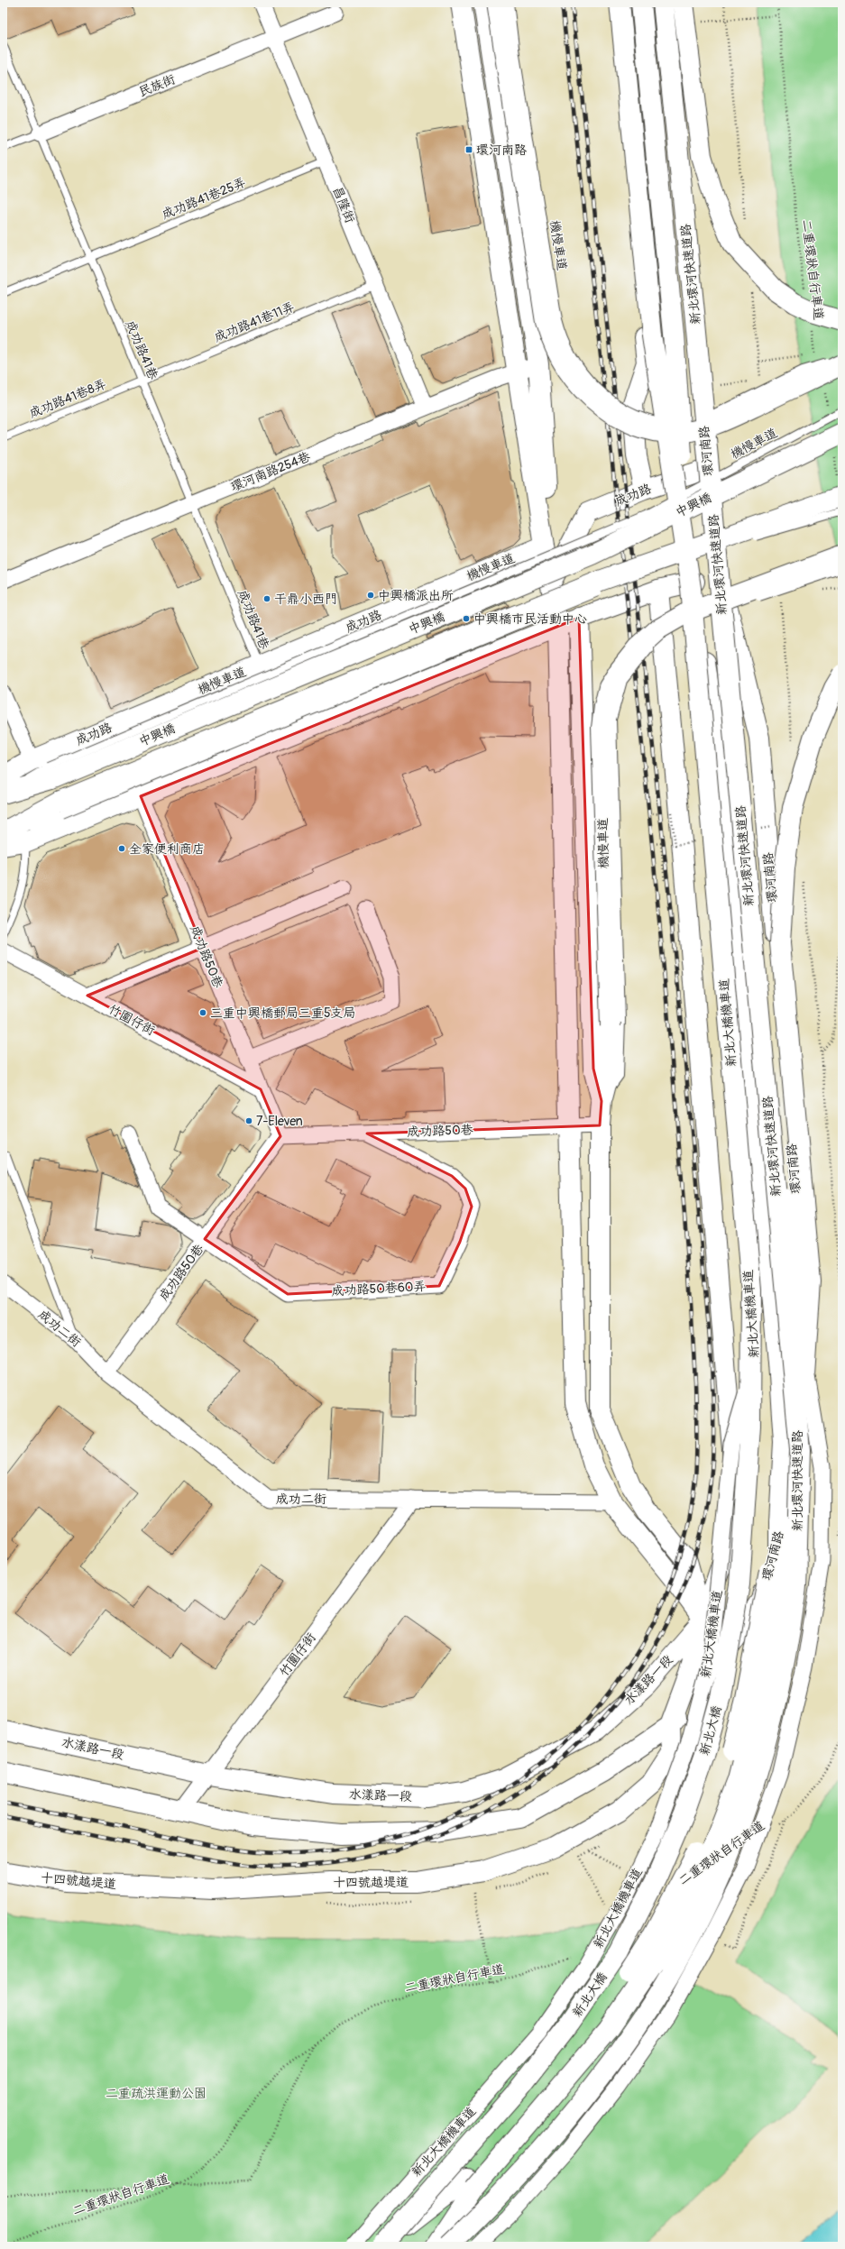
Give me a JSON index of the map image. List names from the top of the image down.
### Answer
{
  "streets": {
    "main road": [
      "新北環河快速道路",
      "環河南路",
      "成功路",
      "中興橋",
      "水漾路一段",
      "新北大橋",
      "十四號越堤道"
    ],
    "street": [
      "民族街",
      "昌隆街",
      "環河南路254巷",
      "成功路50巷",
      "竹圍仔街",
      "新北大橋機車道",
      "成功路50巷60弄",
      "成功二街"
    ],
    "lane": [
      "成功路41巷25弄",
      "機慢車道",
      "成功路41巷11弄",
      "成功路41巷",
      "成功路41巷8弄"
    ],
    "path": ["二重環狀自行車道"]
  },
  "crossings": [
    ["民族街", "昌隆街"],
    ["民族街", "成功路41巷"],
    ["成功路41巷25弄", "昌隆街"],
    ["成功路41巷25弄", "成功路41巷"],
    ["昌隆街", "成功路41巷11弄"],
    ["昌隆街", "環河南路254巷"],
    ["機慢車道", "成功路"],
    ["機慢車道", "中興橋"],
    ["成功路41巷11弄", "成功路41巷"],
    ["成功路41巷11弄", "成功路41巷8弄"],
    ["成功路41巷", "成功路41巷8弄"],
    ["成功路41巷", "環河南路254巷"],
    ["成功路41巷", "成功路"],
    ["環河南路", "成功路"],
    ["環河南路", "十四號越堤道"],
    ["成功路", "中興橋"],
    ["成功路50巷", "竹圍仔街"],
    ["成功路50巷", "成功路50巷60弄"],
    ["成功路50巷", "成功二街"],
    ["竹圍仔街", "成功二街"],
    ["竹圍仔街", "水漾路一段"],
    ["水漾路一段", "十四號越堤道"]
  ],
  "parks": ["二重疏洪運動公園"],
  "places": {
    "transit": ["環河南路"],
    "other": [
      "中興橋派出所",
      "干鼎小西門",
      "中興橋市民活動中心",
      "全家便利商店",
      "三重中興橋郵局三重5支局",
      "7-Eleven"
    ]
  }
}
